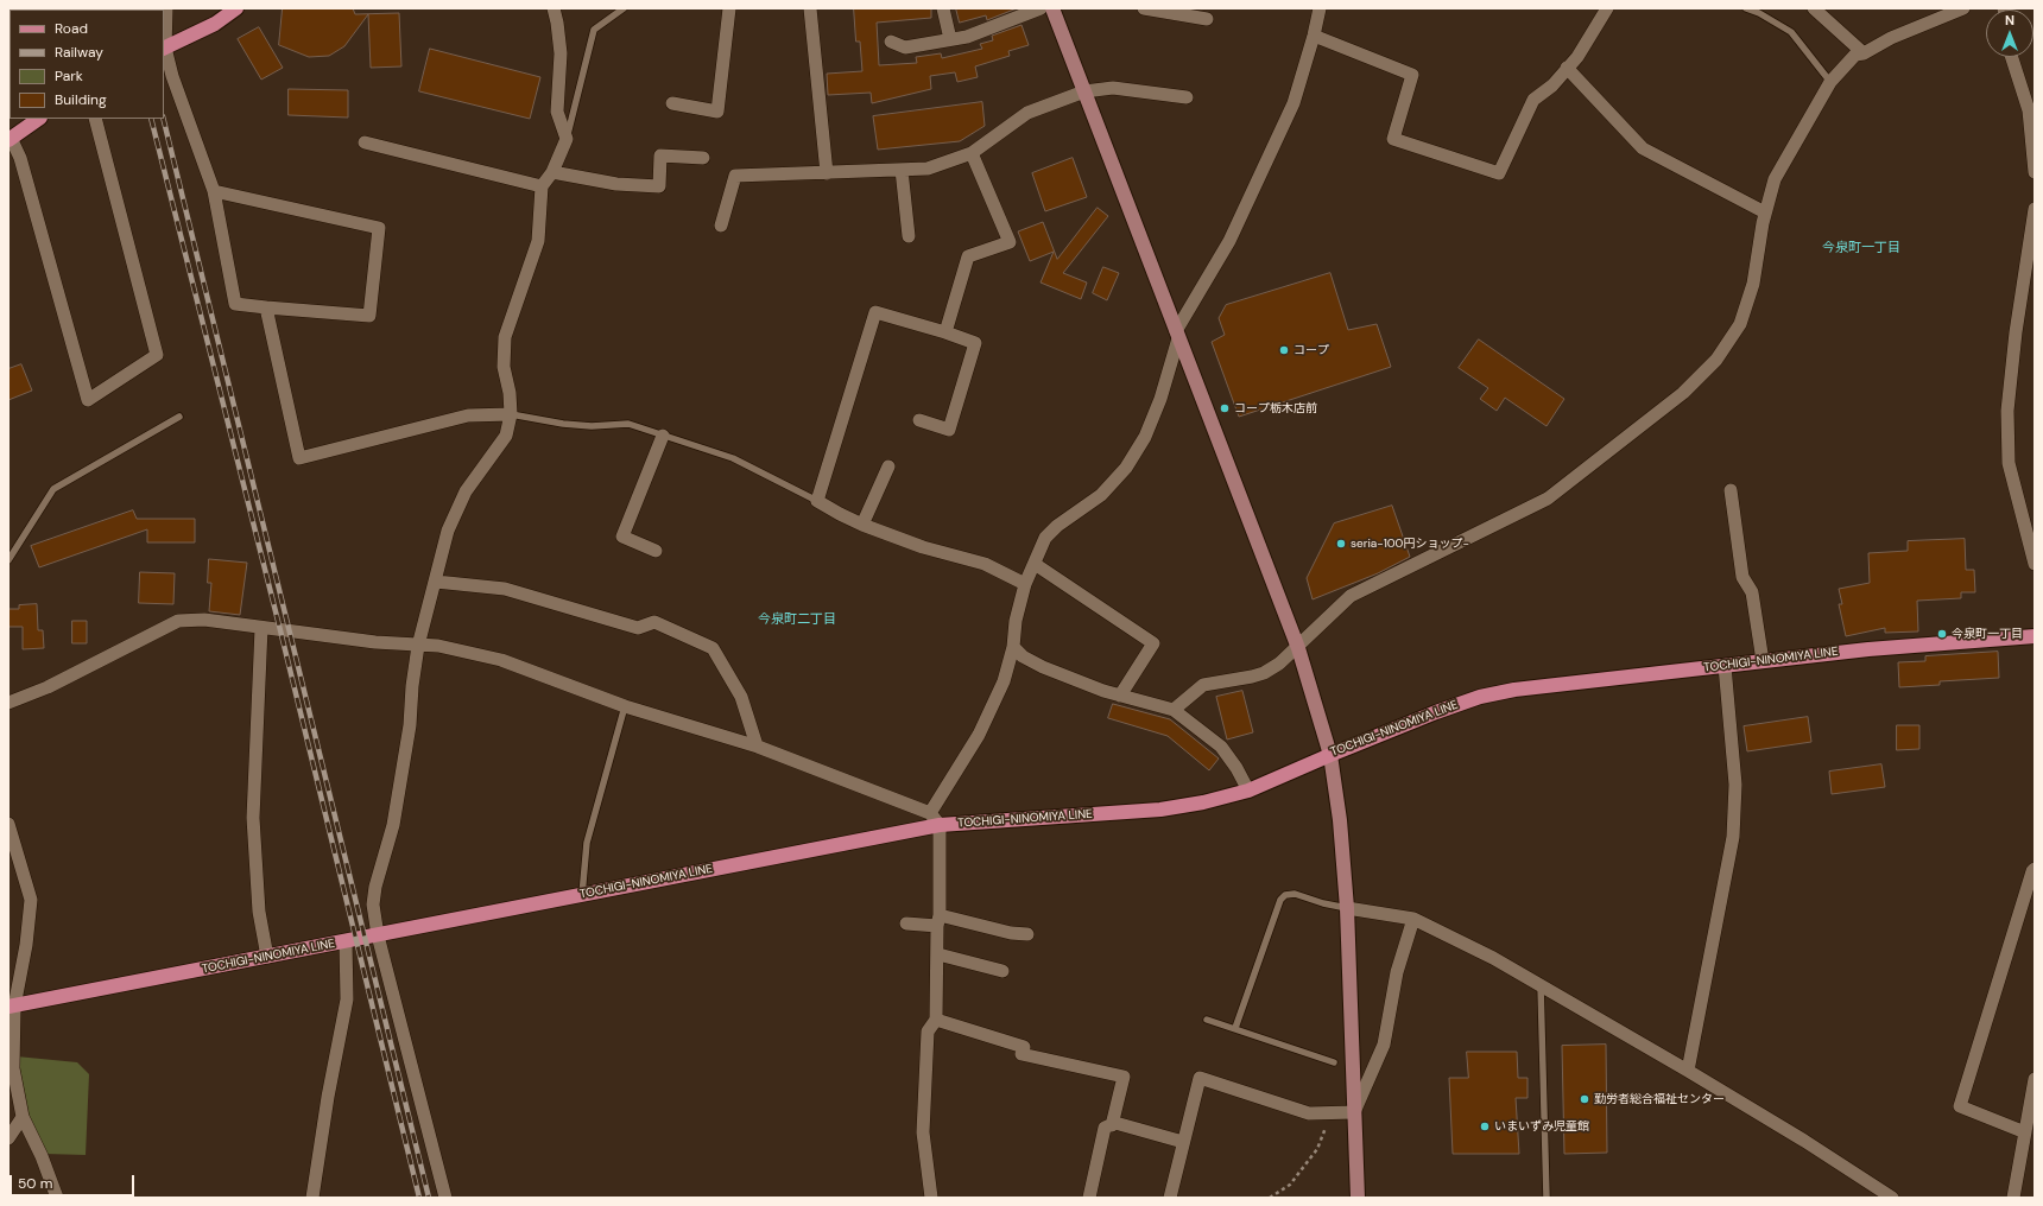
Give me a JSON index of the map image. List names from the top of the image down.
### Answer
{
  "streets": {
    "main road": ["TOCHIGI-NINOMIYA LINE"]
  },
  "districts": ["今泉町一丁目", "今泉町二丁目"],
  "places": [
    "コープ",
    "コープ栃木店前",
    "seria-100円ショップ-",
    "今泉町一丁目",
    "勤労者総合福祉センター",
    "いまいずみ児童館"
  ],
  "legend": [
    "Road",
    "Railway",
    "Park",
    "Building"
  ],
  "scale_bar": "50 m",
  "north": "top"
}
